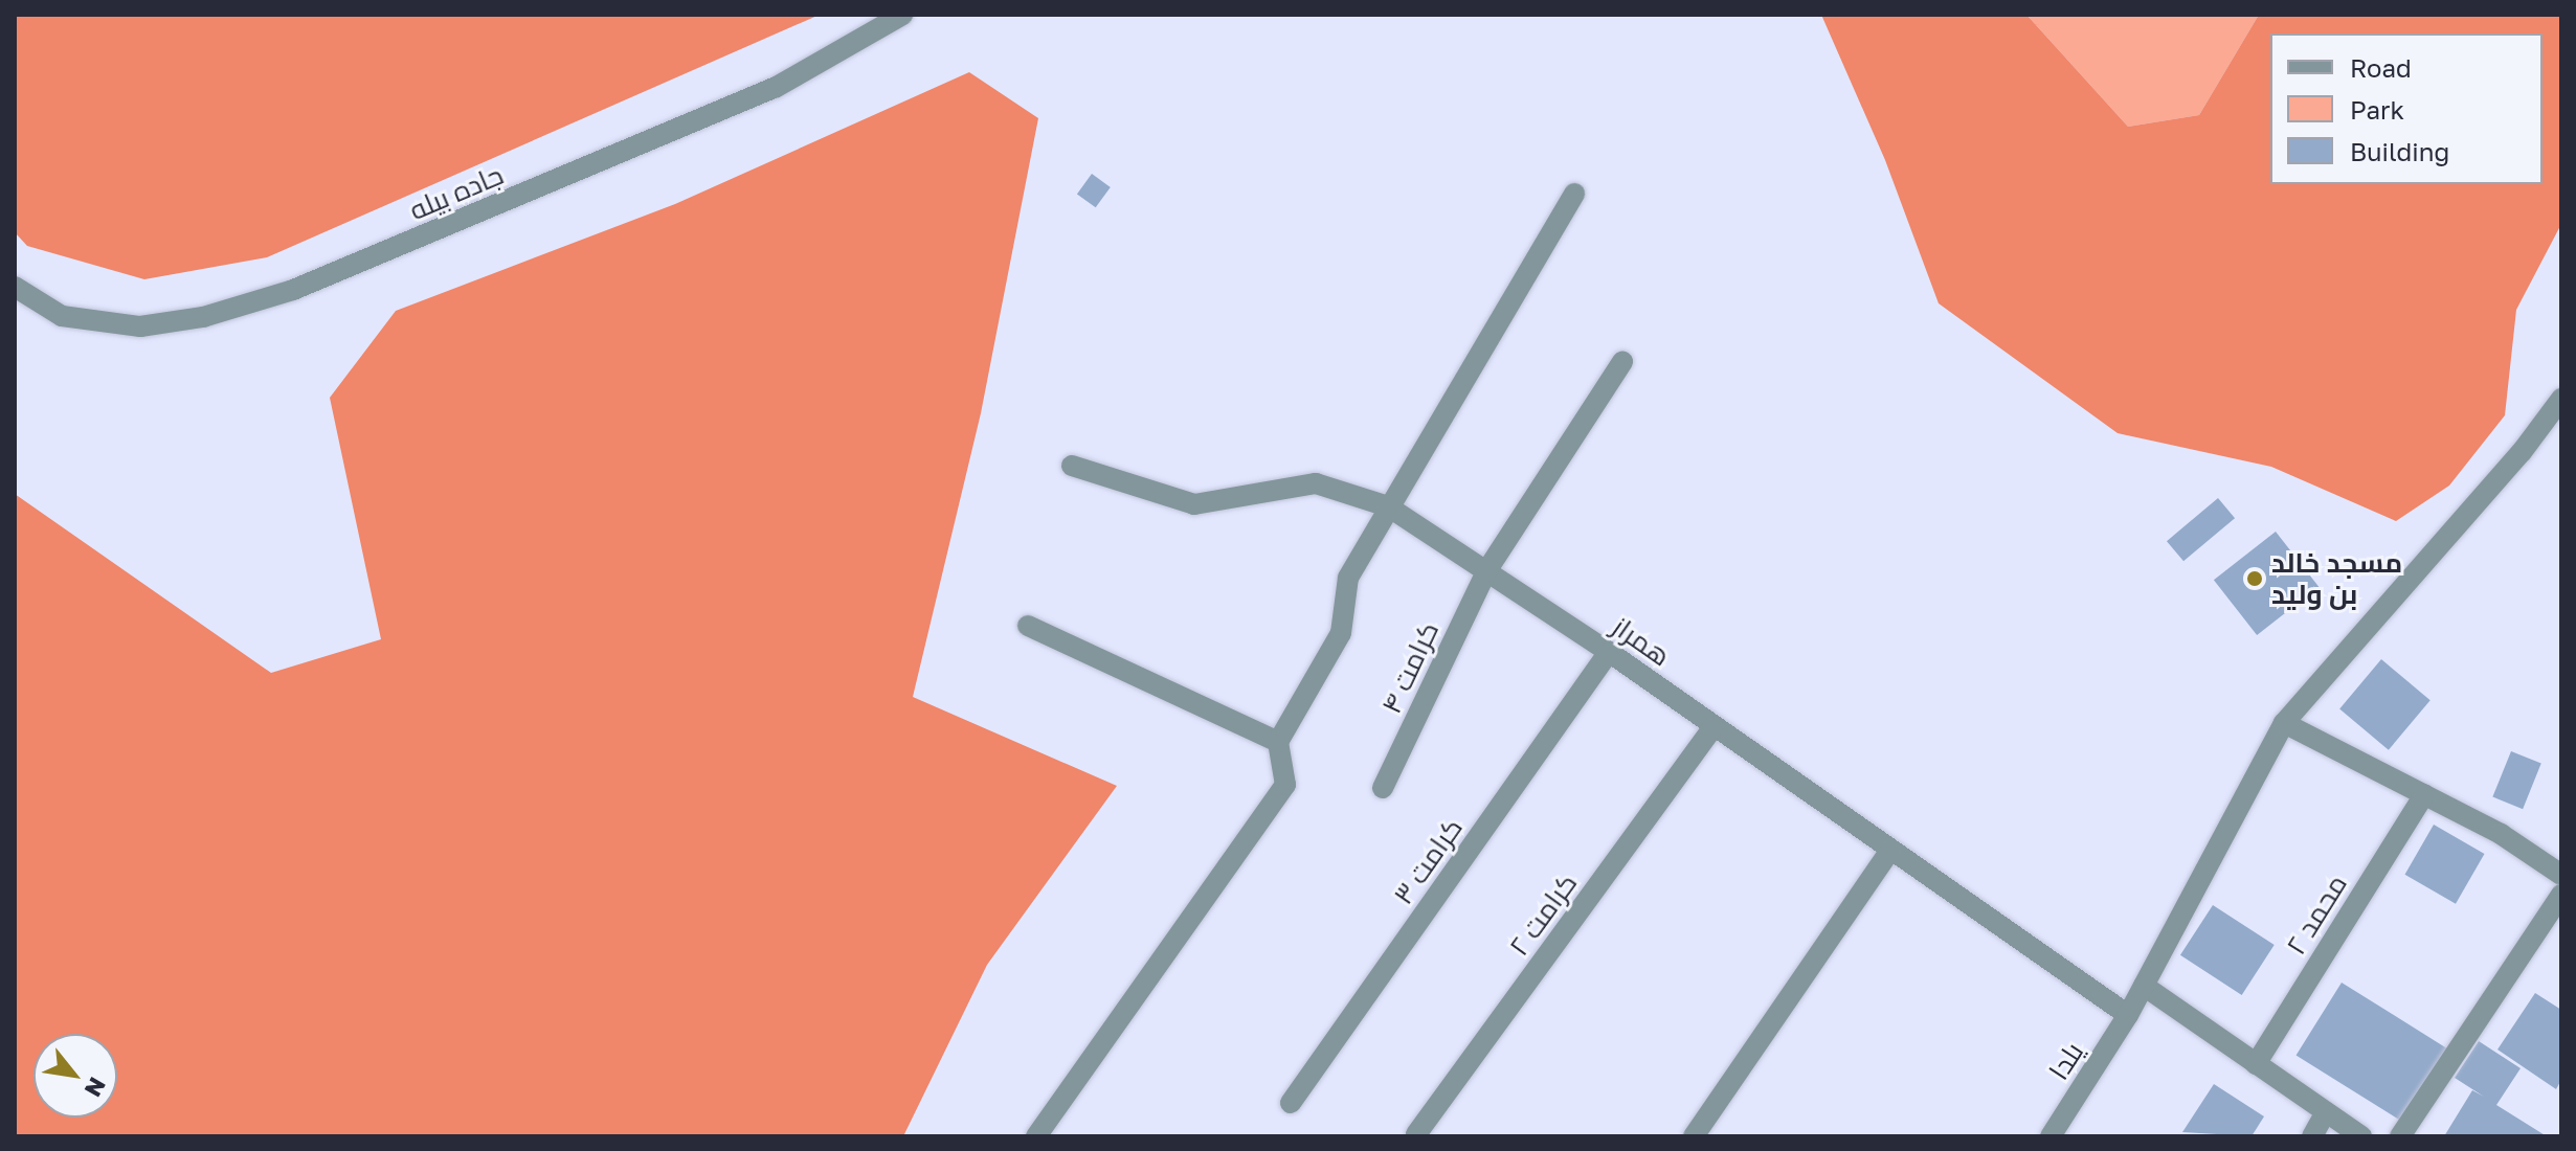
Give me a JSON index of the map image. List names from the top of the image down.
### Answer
{
  "streets": {
    "street": [
      "جاده بیله",
      "همراز",
      "کرامت ۴",
      "کرامت ۳",
      "کرامت ۲",
      "محمد ۲",
      "یلدا"
    ]
  },
  "crossings": [
    ["همراز", "کرامت ۴"],
    ["همراز", "کرامت ۳"],
    ["همراز", "کرامت ۲"],
    ["همراز", "یلدا"]
  ],
  "places": ["مسجد خالد بن ولید"],
  "legend": ["Road", "Park", "Building"],
  "north": "bottom right"
}
